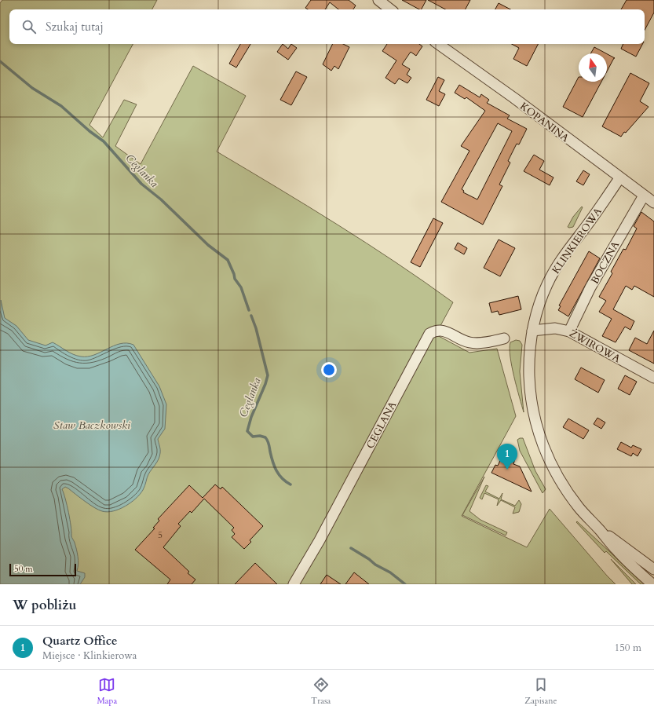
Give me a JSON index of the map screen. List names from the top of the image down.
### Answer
{
  "streets": {
    "street": [
      "KOPANINA",
      "KLINKIEROWA",
      "BOCZNA",
      "ŻWIROWA",
      "CEGLANA"
    ]
  },
  "crossings": [
    ["KOPANINA", "KLINKIEROWA"],
    ["KOPANINA", "BOCZNA"],
    ["KLINKIEROWA", "ŻWIROWA"],
    ["BOCZNA", "ŻWIROWA"]
  ],
  "water": ["Ceglanka", "Staw Baczkowski"],
  "house_numbers": ["5"],
  "scale_bar": "50 m",
  "north": "top",
  "page": {
    "search": "Szukaj tutaj",
    "pins": "1",
    "scale": "50 m",
    "heading": "W pobliżu",
    "list": [
      {
        "mark": "1",
        "name": "Quartz Office",
        "note": "Miejsce · Klinkierowa",
        "value": "150 m"
      }
    ],
    "nav": ["Mapa", "Trasa", "Zapisane"]
  }
}
